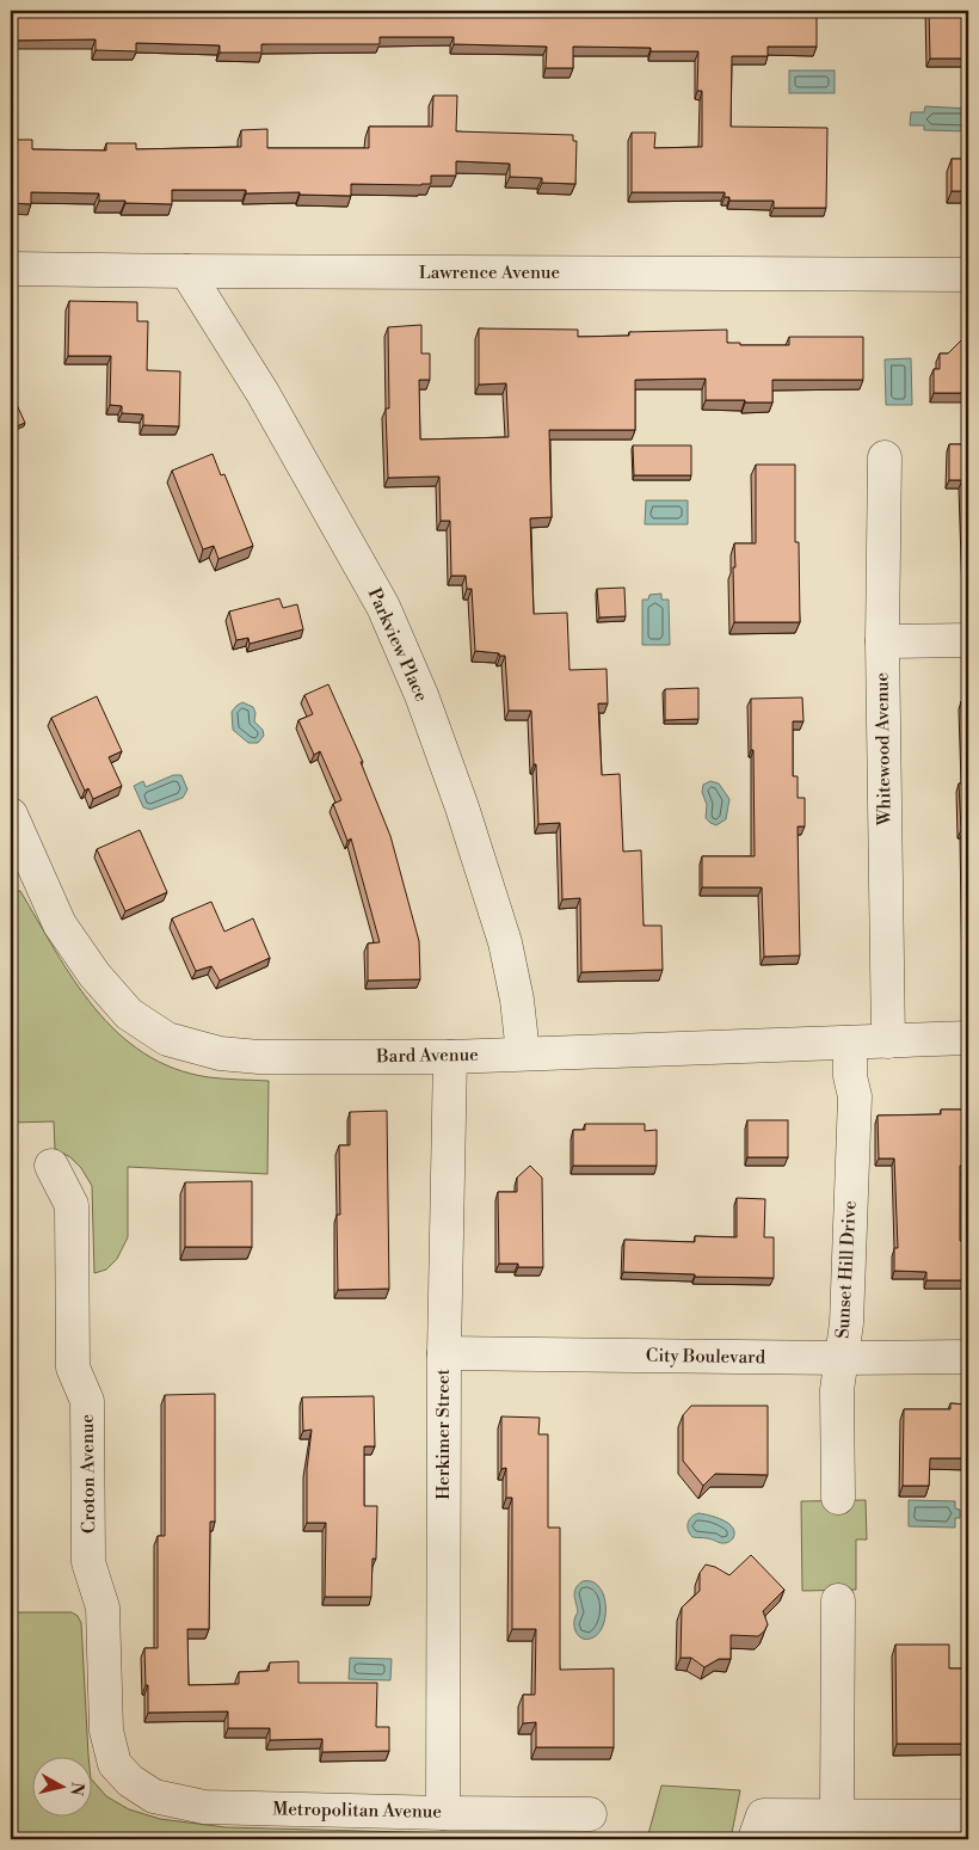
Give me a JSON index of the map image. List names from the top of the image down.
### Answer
{
  "streets": {
    "street": [
      "Lawrence Avenue",
      "Parkview Place",
      "Whitewood Avenue",
      "Bard Avenue",
      "Sunset Hill Drive",
      "City Boulevard",
      "Herkimer Street",
      "Croton Avenue",
      "Metropolitan Avenue"
    ]
  },
  "crossings": [
    ["Lawrence Avenue", "Parkview Place"],
    ["Parkview Place", "Bard Avenue"],
    ["Whitewood Avenue", "Bard Avenue"],
    ["Bard Avenue", "Sunset Hill Drive"],
    ["Bard Avenue", "Herkimer Street"],
    ["Sunset Hill Drive", "City Boulevard"],
    ["City Boulevard", "Herkimer Street"],
    ["Herkimer Street", "Metropolitan Avenue"],
    ["Croton Avenue", "Metropolitan Avenue"]
  ],
  "north": "right"
}
